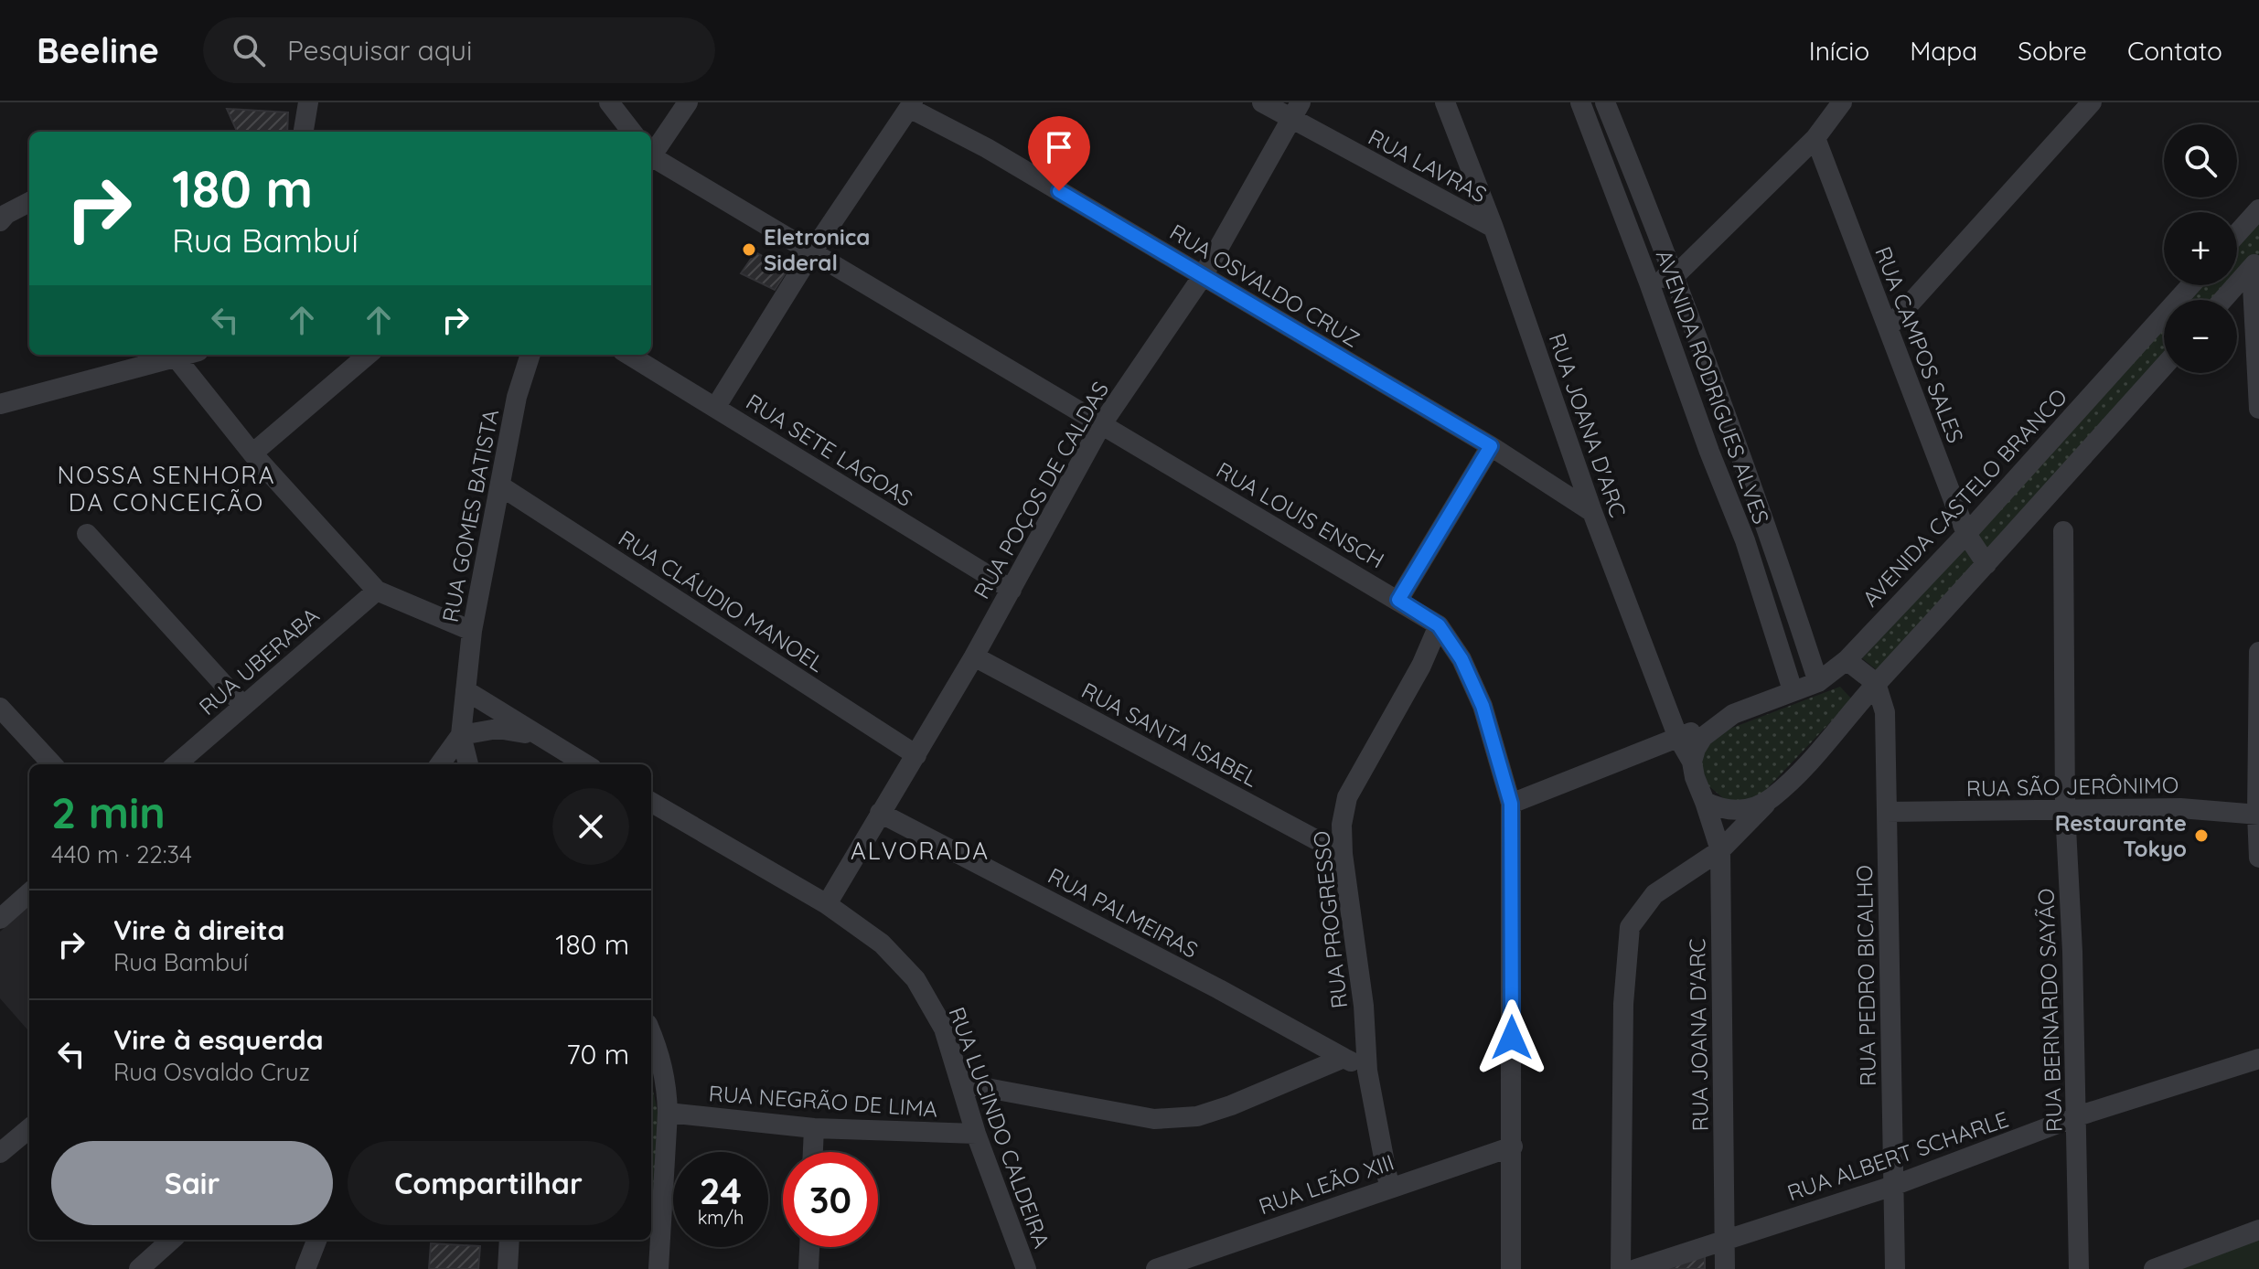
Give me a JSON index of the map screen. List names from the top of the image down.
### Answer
{
  "streets": {
    "street": [
      "RUA LAVRAS",
      "RUA OSVALDO CRUZ",
      "RUA CAMPOS SALES",
      "AVENIDA RODRIGUES ALVES",
      "RUA JOANA D'ARC",
      "RUA SETE LAGOAS",
      "RUA POÇOS DE CALDAS",
      "AVENIDA CASTELO BRANCO",
      "RUA LOUIS ENSCH",
      "RUA GOMES BATISTA",
      "RUA CLÁUDIO MANOEL",
      "RUA UBERABA",
      "RUA SANTA ISABEL",
      "RUA SÃO JERÔNIMO",
      "RUA PALMEIRAS",
      "RUA PROGRESSO",
      "RUA PEDRO BICALHO",
      "RUA BERNARDO SAYÃO",
      "RUA NEGRÃO DE LIMA",
      "RUA LUCINDO CALDEIRA",
      "RUA ALBERT SCHARLE",
      "RUA LEÃO XIII"
    ]
  },
  "crossings": [
    ["RUA LAVRAS", "RUA JOANA D'ARC"],
    ["RUA LAVRAS", "RUA POÇOS DE CALDAS"],
    ["RUA OSVALDO CRUZ", "RUA JOANA D'ARC"],
    ["RUA OSVALDO CRUZ", "RUA POÇOS DE CALDAS"],
    ["RUA CAMPOS SALES", "AVENIDA CASTELO BRANCO"],
    ["AVENIDA RODRIGUES ALVES", "AVENIDA CASTELO BRANCO"],
    ["RUA JOANA D'ARC", "AVENIDA CASTELO BRANCO"],
    ["RUA JOANA D'ARC", "RUA ALBERT SCHARLE"],
    ["RUA SETE LAGOAS", "RUA POÇOS DE CALDAS"],
    ["RUA POÇOS DE CALDAS", "RUA LOUIS ENSCH"],
    ["RUA POÇOS DE CALDAS", "RUA CLÁUDIO MANOEL"],
    ["RUA POÇOS DE CALDAS", "RUA SANTA ISABEL"],
    ["RUA POÇOS DE CALDAS", "RUA PALMEIRAS"],
    ["RUA POÇOS DE CALDAS", "RUA LUCINDO CALDEIRA"],
    ["AVENIDA CASTELO BRANCO", "RUA LOUIS ENSCH"],
    ["RUA LOUIS ENSCH", "RUA PROGRESSO"],
    ["RUA LOUIS ENSCH", "RUA LEÃO XIII"],
    ["RUA GOMES BATISTA", "RUA CLÁUDIO MANOEL"],
    ["RUA SANTA ISABEL", "RUA PROGRESSO"],
    ["RUA SÃO JERÔNIMO", "RUA PEDRO BICALHO"],
    ["RUA SÃO JERÔNIMO", "RUA BERNARDO SAYÃO"],
    ["RUA PALMEIRAS", "RUA PROGRESSO"],
    ["RUA PROGRESSO", "RUA LEÃO XIII"],
    ["RUA PEDRO BICALHO", "RUA ALBERT SCHARLE"],
    ["RUA BERNARDO SAYÃO", "RUA ALBERT SCHARLE"],
    ["RUA NEGRÃO DE LIMA", "RUA LUCINDO CALDEIRA"]
  ],
  "districts": ["NOSSA SENHORA DA CONCEIÇÃO", "ALVORADA"],
  "places": ["Eletronica Sideral", "Restaurante Tokyo"],
  "page": {
    "header": "Beeline",
    "search": "Pesquisar aqui",
    "nav": [
      "Início",
      "Mapa",
      "Sobre",
      "Contato"
    ],
    "map_buttons": ["+", "−"],
    "turn": ["180 m", "Rua Bambuí"],
    "heading": ["2 min", "440 m · 22:34"],
    "list": [
      {
        "name": "Vire à direita",
        "note": "Rua Bambuí",
        "value": "180 m"
      },
      {
        "name": "Vire à esquerda",
        "note": "Rua Osvaldo Cruz",
        "value": "70 m"
      }
    ],
    "buttons": ["Sair", "Compartilhar"],
    "speed": "24 km/h",
    "limit": "30"
  }
}
